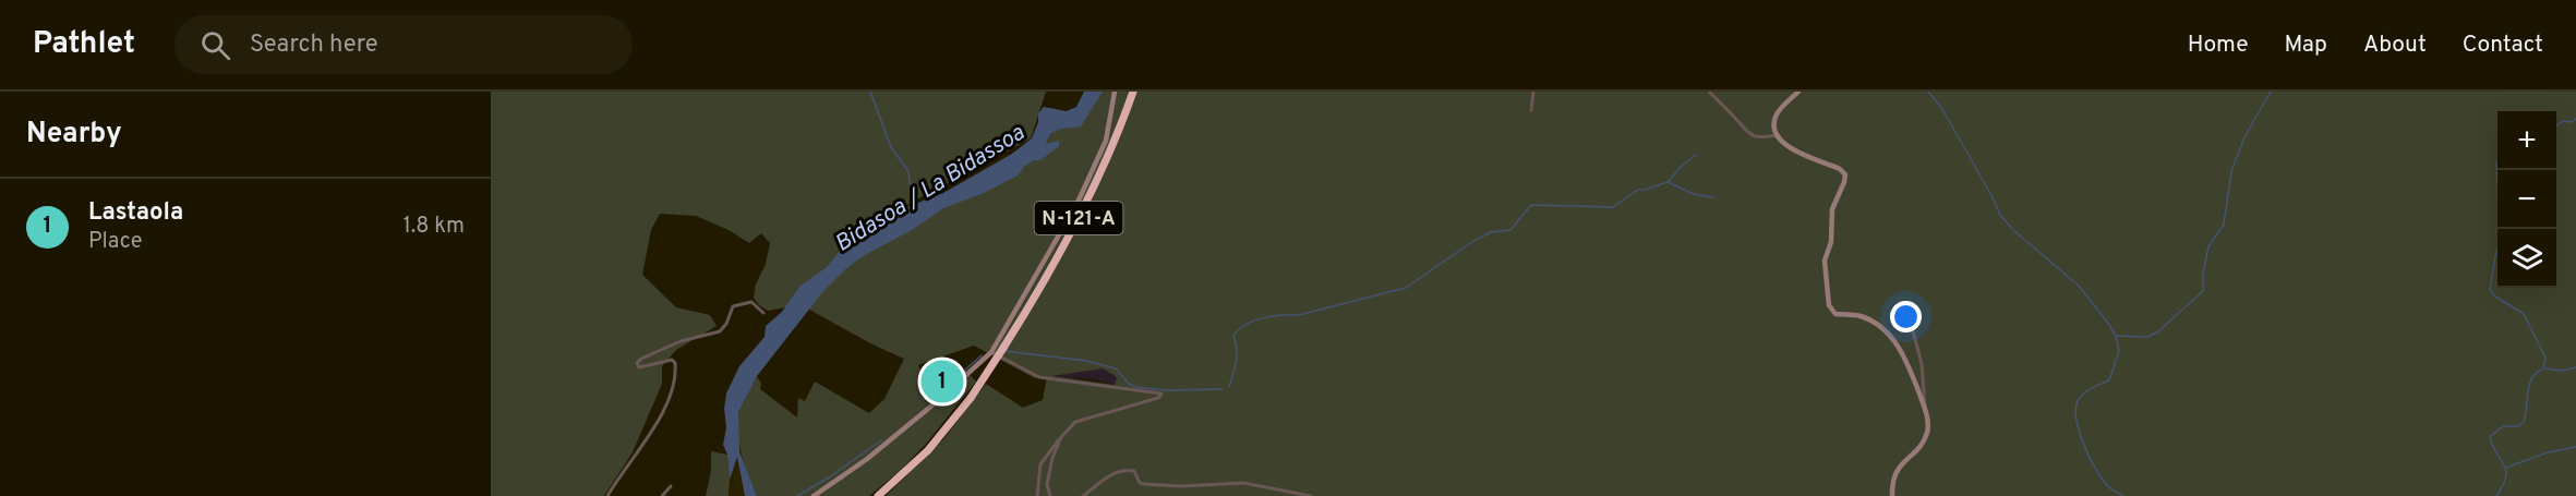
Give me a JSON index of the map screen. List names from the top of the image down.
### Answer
{
  "streets": {
    "highway": ["N-121-A"]
  },
  "water": ["Bidasoa / La Bidassoa"],
  "page": {
    "header": "Pathlet",
    "search": "Search here",
    "nav": [
      "Home",
      "Map",
      "About",
      "Contact"
    ],
    "heading": "Nearby",
    "map_buttons": ["+", "−"],
    "list": [
      {
        "mark": "1",
        "name": "Lastaola",
        "note": "Place",
        "value": "1.8 km"
      }
    ],
    "pins": "1"
  }
}
